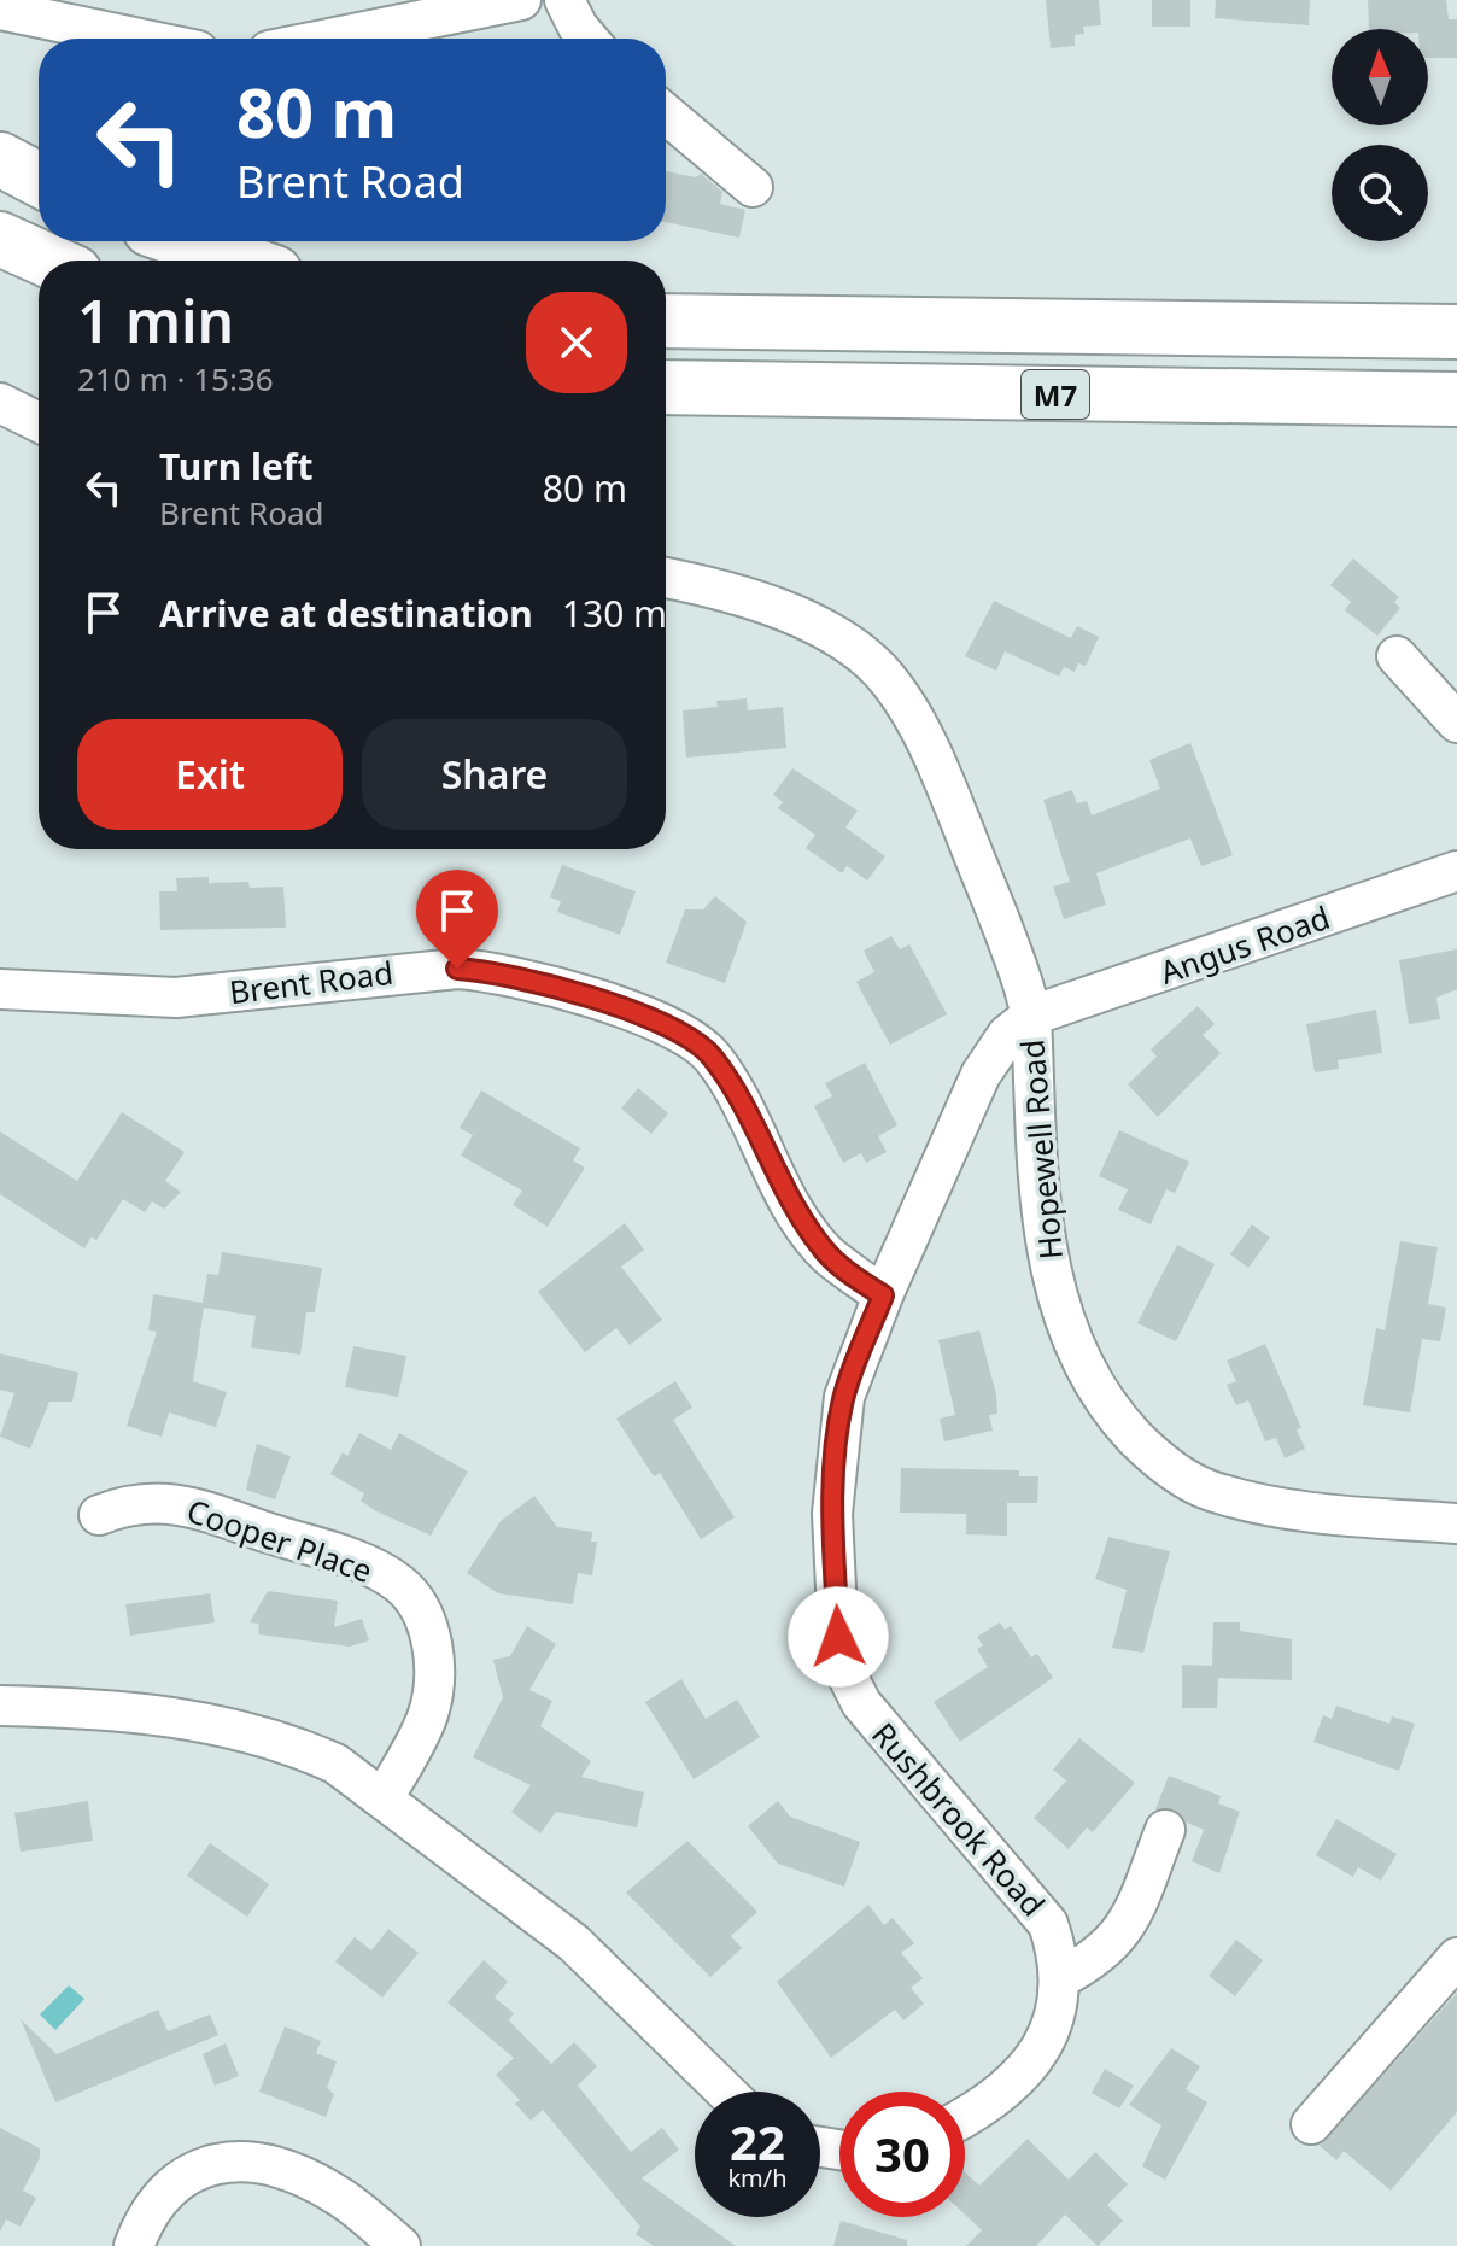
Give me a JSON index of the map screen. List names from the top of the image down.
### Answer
{
  "streets": {
    "highway": ["M7"],
    "street": [
      "Angus Road",
      "Brent Road",
      "Hopewell Road",
      "Cooper Place",
      "Rushbrook Road"
    ]
  },
  "crossings": [
    ["Angus Road", "Hopewell Road"],
    ["Brent Road", "Hopewell Road"],
    ["Brent Road", "Rushbrook Road"],
    ["Hopewell Road", "Rushbrook Road"]
  ],
  "north": "top",
  "page": {
    "turn": ["80 m", "Brent Road"],
    "heading": ["1 min", "210 m · 15:36"],
    "list": [
      {
        "name": "Turn left",
        "note": "Brent Road",
        "value": "80 m"
      },
      {
        "name": "Arrive at destination",
        "value": "130 m"
      }
    ],
    "buttons": ["Exit", "Share"],
    "speed": "22 km/h",
    "limit": "30"
  }
}
